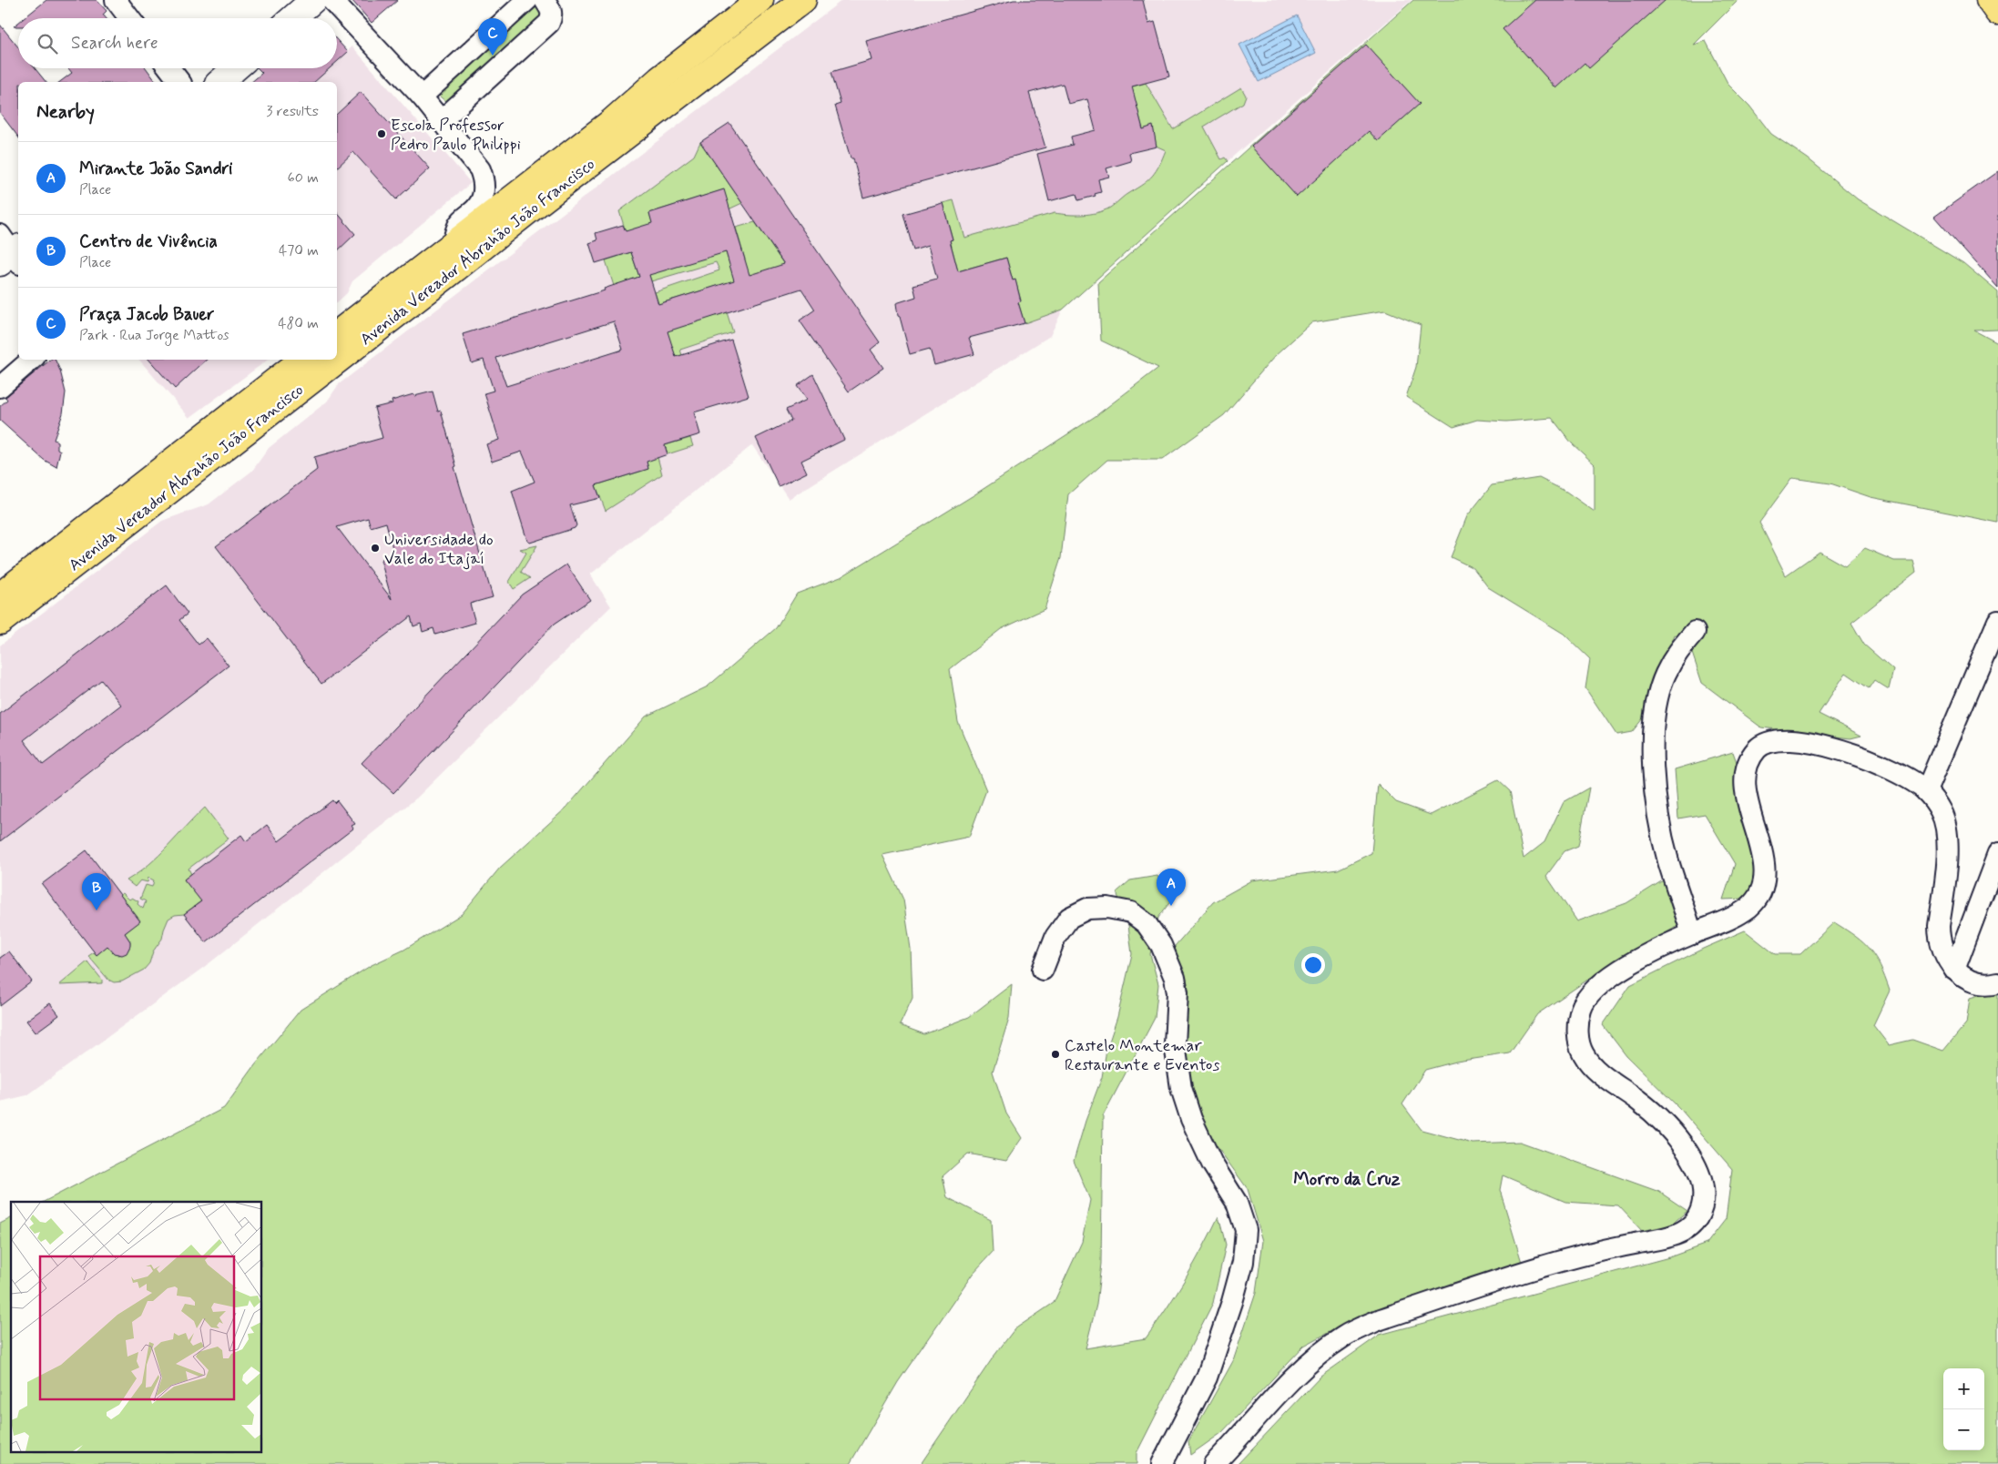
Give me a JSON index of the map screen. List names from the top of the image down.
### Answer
{
  "streets": {
    "main road": ["Avenida Vereador Abrahão João Francisco"]
  },
  "districts": ["Morro da Cruz"],
  "places": ["Escola Professor Pedro Paulo Philippi", "Universidade do Vale do Itajaí", "Castelo Montemar Restaurante e Eventos"],
  "page": {
    "pins": ["C", "A", "B"],
    "search": "Search here",
    "heading": ["Nearby", "3 results"],
    "list": [
      {
        "mark": "A",
        "name": "Mirante João Sandri",
        "note": "Place",
        "value": "60 m"
      },
      {
        "mark": "B",
        "name": "Centro de Vivência",
        "note": "Place",
        "value": "470 m"
      },
      {
        "mark": "C",
        "name": "Praça Jacob Bauer",
        "note": "Park · Rua Jorge Mattos",
        "value": "480 m"
      }
    ],
    "map_buttons": ["+", "−"]
  }
}
